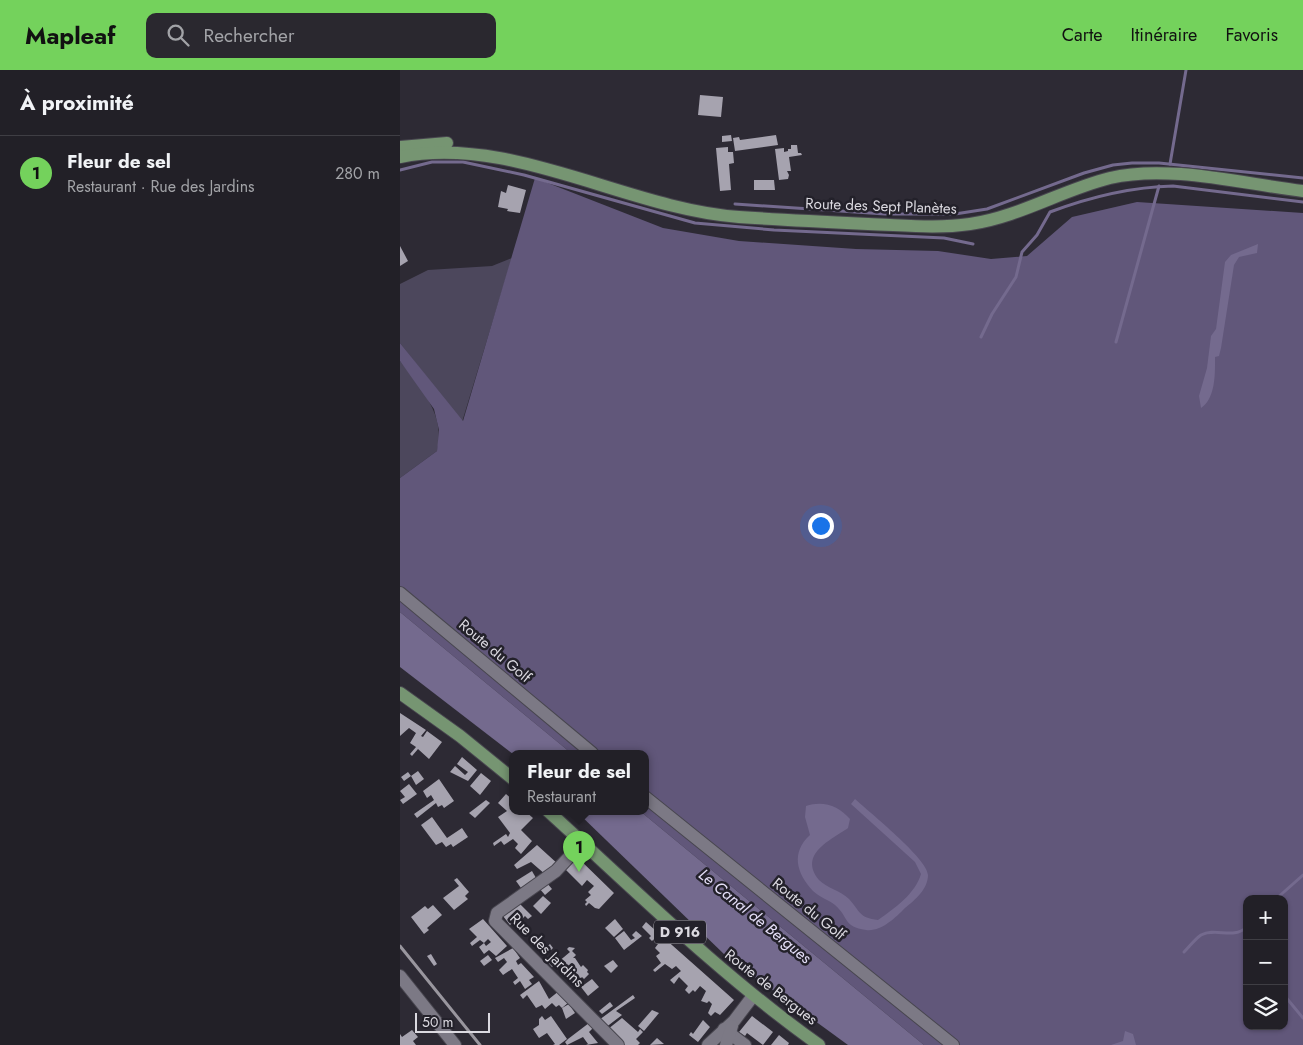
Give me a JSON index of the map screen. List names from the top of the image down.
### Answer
{
  "streets": {
    "main road": ["Route des Sept Planètes", "D 916", "Route de Bergues"],
    "street": ["Route du Golf", "Rue des Jardins"]
  },
  "crossings": [
    ["Rue des Jardins", "Route de Bergues"]
  ],
  "water": ["Le Canal de Bergues"],
  "scale_bar": "50 m",
  "page": {
    "header": "Mapleaf",
    "search": "Rechercher",
    "nav": ["Carte", "Itinéraire", "Favoris"],
    "heading": "À proximité",
    "list": [
      {
        "mark": "1",
        "name": "Fleur de sel",
        "note": "Restaurant · Rue des Jardins",
        "value": "280 m"
      }
    ],
    "popup": ["Fleur de sel", "Restaurant"],
    "pins": "1",
    "map_buttons": ["+", "−"],
    "scale": "50 m"
  }
}
